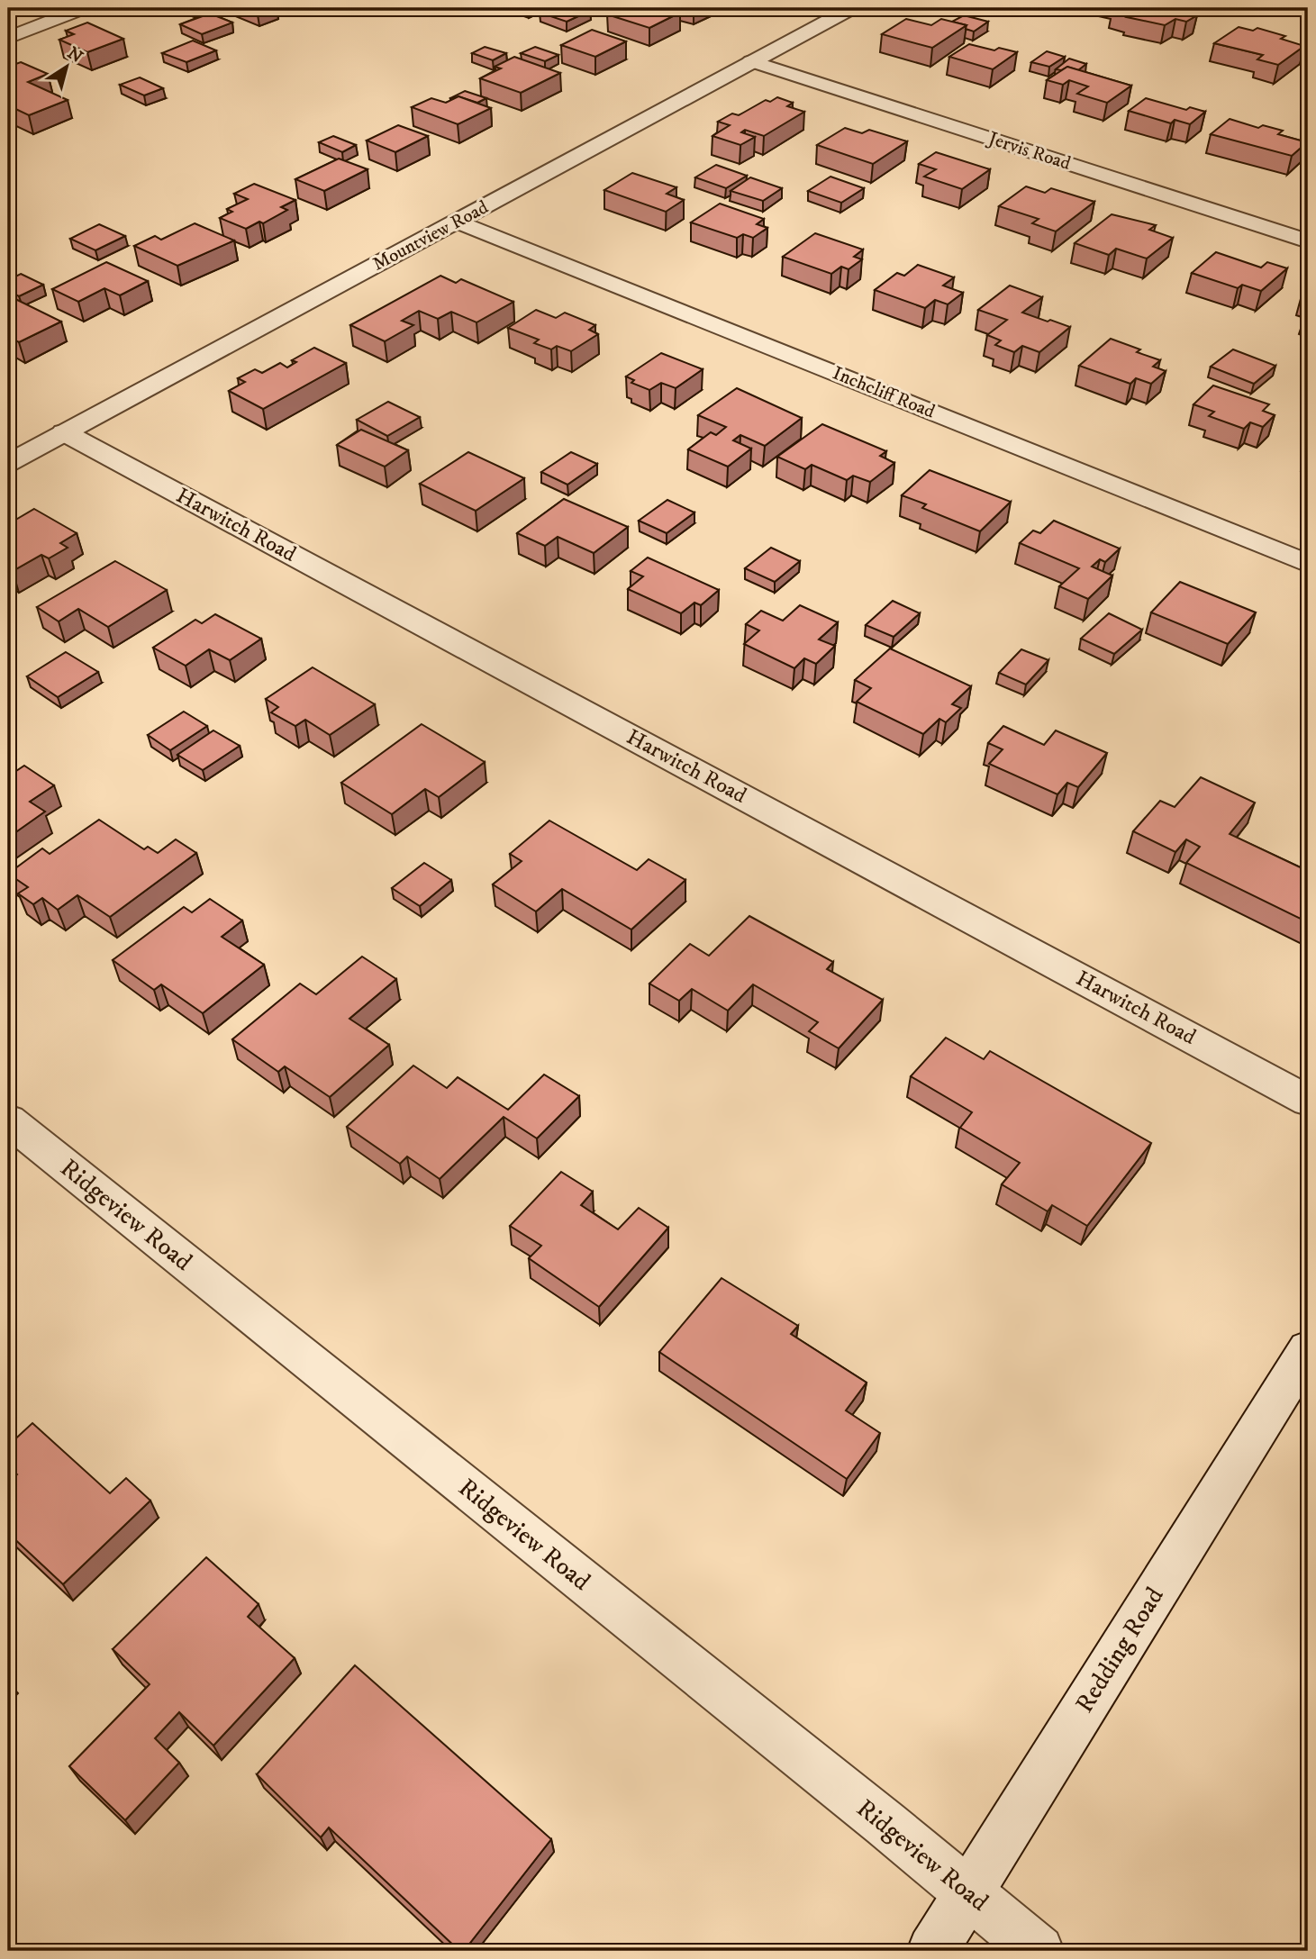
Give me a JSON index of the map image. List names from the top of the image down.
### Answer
{
  "streets": {
    "street": [
      "Jervis Road",
      "Mountview Road",
      "Inchcliff Road",
      "Harwitch Road",
      "Ridgeview Road",
      "Redding Road"
    ]
  },
  "crossings": [
    ["Jervis Road", "Mountview Road"],
    ["Mountview Road", "Inchcliff Road"],
    ["Mountview Road", "Harwitch Road"],
    ["Ridgeview Road", "Redding Road"]
  ],
  "north": "top right"
}
